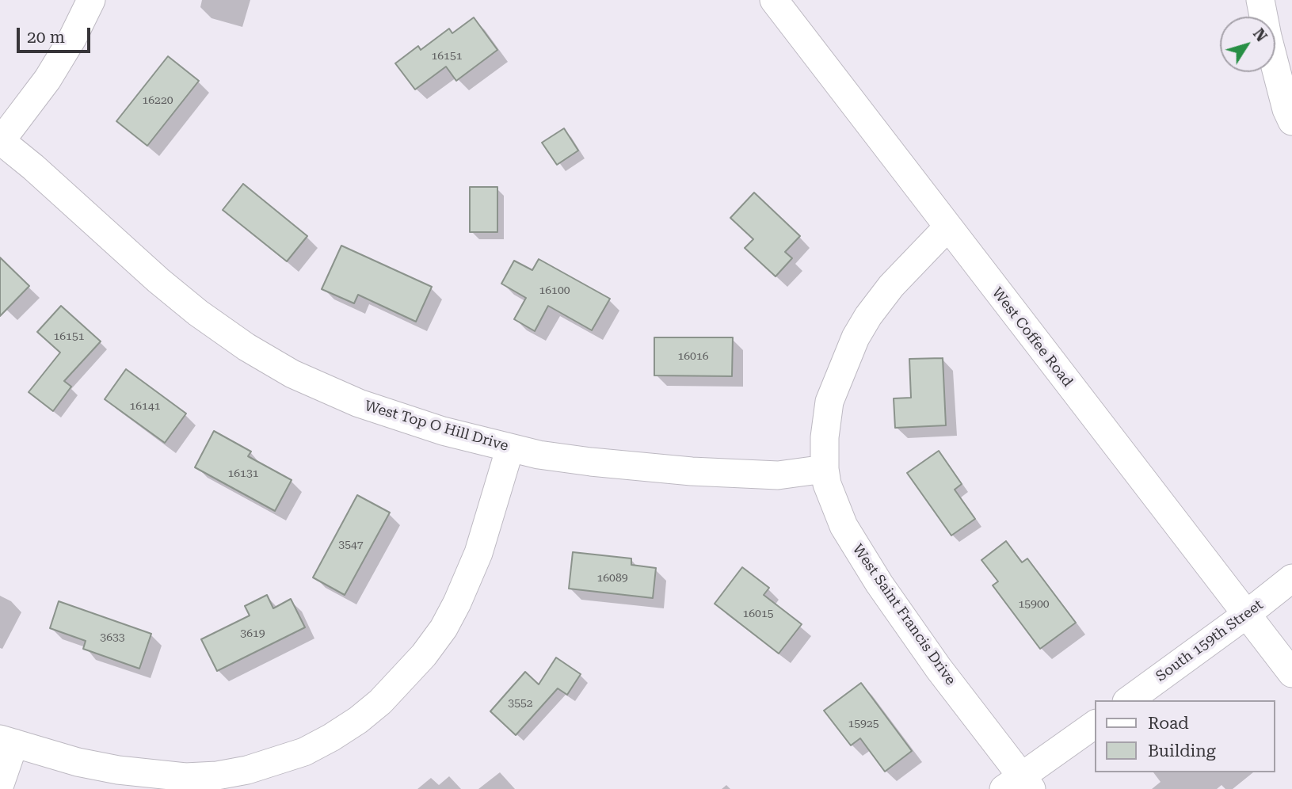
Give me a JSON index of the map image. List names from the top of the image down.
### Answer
{
  "streets": {
    "street": [
      "West Coffee Road",
      "West Top O Hill Drive",
      "West Saint Francis Drive",
      "South 159th Street"
    ]
  },
  "crossings": [
    ["West Coffee Road", "West Saint Francis Drive"],
    ["West Coffee Road", "South 159th Street"],
    ["West Top O Hill Drive", "West Saint Francis Drive"]
  ],
  "house_numbers": [
    "16151",
    "16220",
    "16100",
    "16151",
    "16016",
    "16141",
    "16131",
    "3547",
    "16089",
    "15900",
    "16015",
    "3619",
    "3633",
    "3552",
    "15925"
  ],
  "legend": ["Road", "Building"],
  "scale_bar": "20 m",
  "north": "top right"
}
